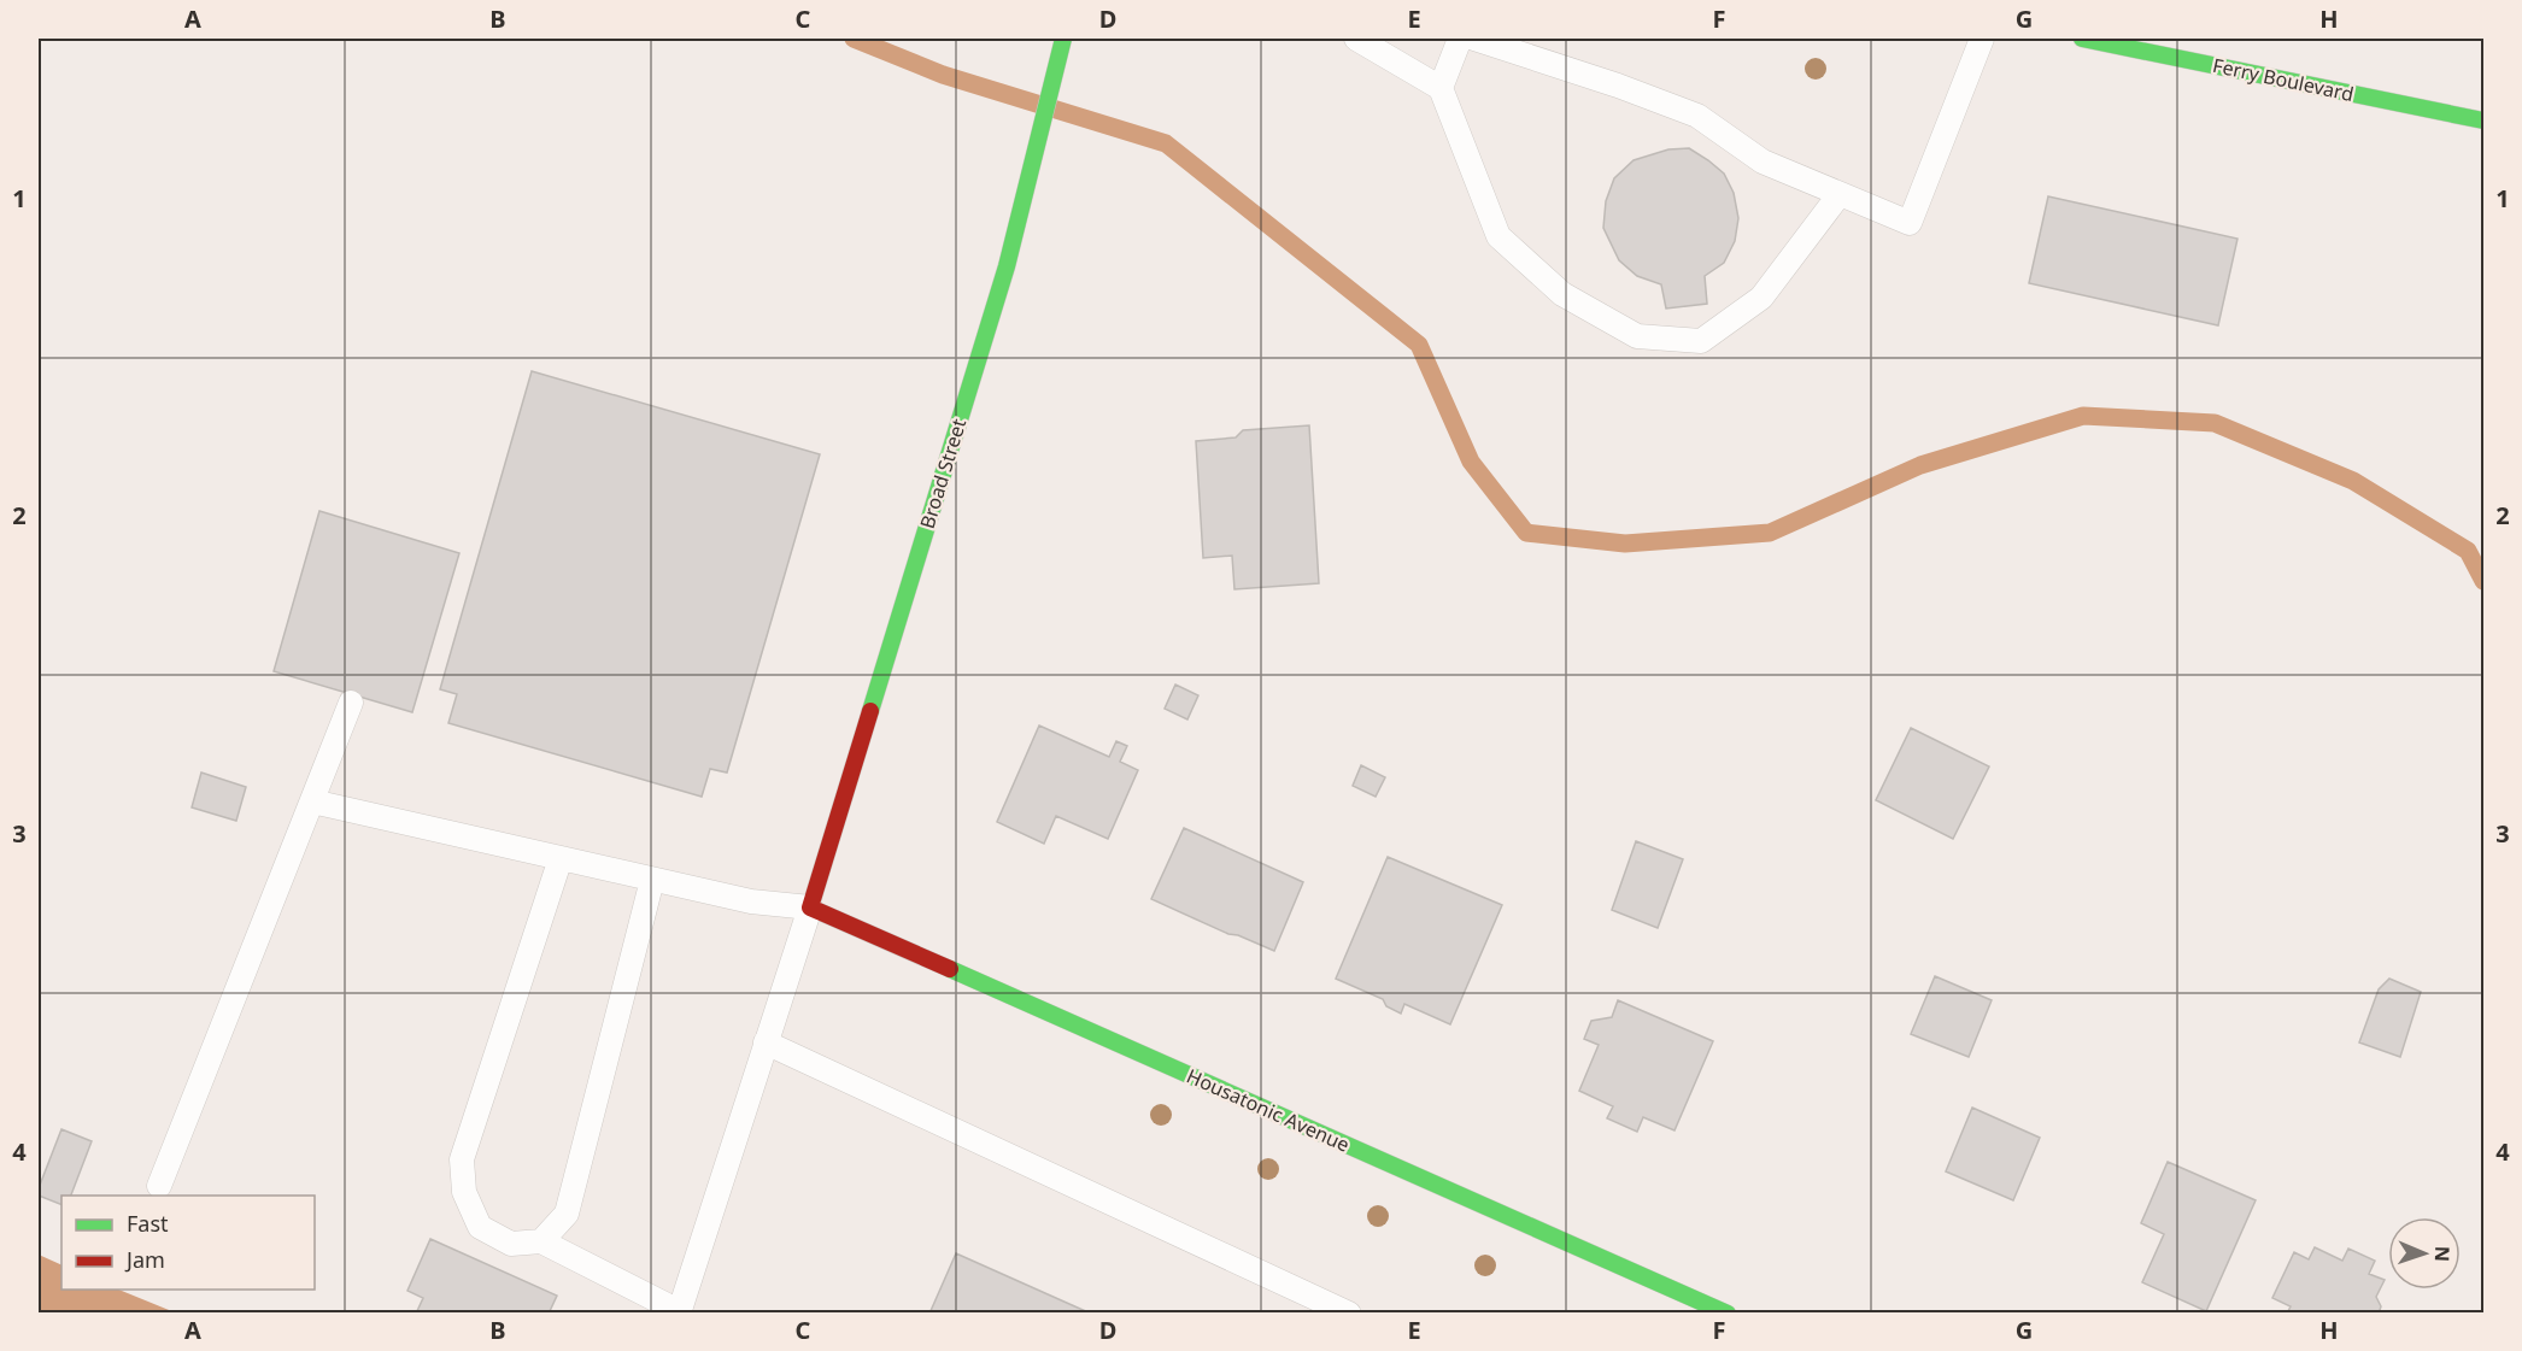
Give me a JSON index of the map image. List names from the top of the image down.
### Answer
{
  "streets": {
    "street": ["Ferry Boulevard", "Broad Street", "Housatonic Avenue"]
  },
  "crossings": [
    ["Broad Street", "Housatonic Avenue"]
  ],
  "legend": ["Fast", "Jam"],
  "north": "right",
  "grid": {
    "columns": [
      "A",
      "B",
      "C",
      "D",
      "E",
      "F",
      "G",
      "H"
    ],
    "rows": [
      "1",
      "2",
      "3",
      "4"
    ]
  }
}
